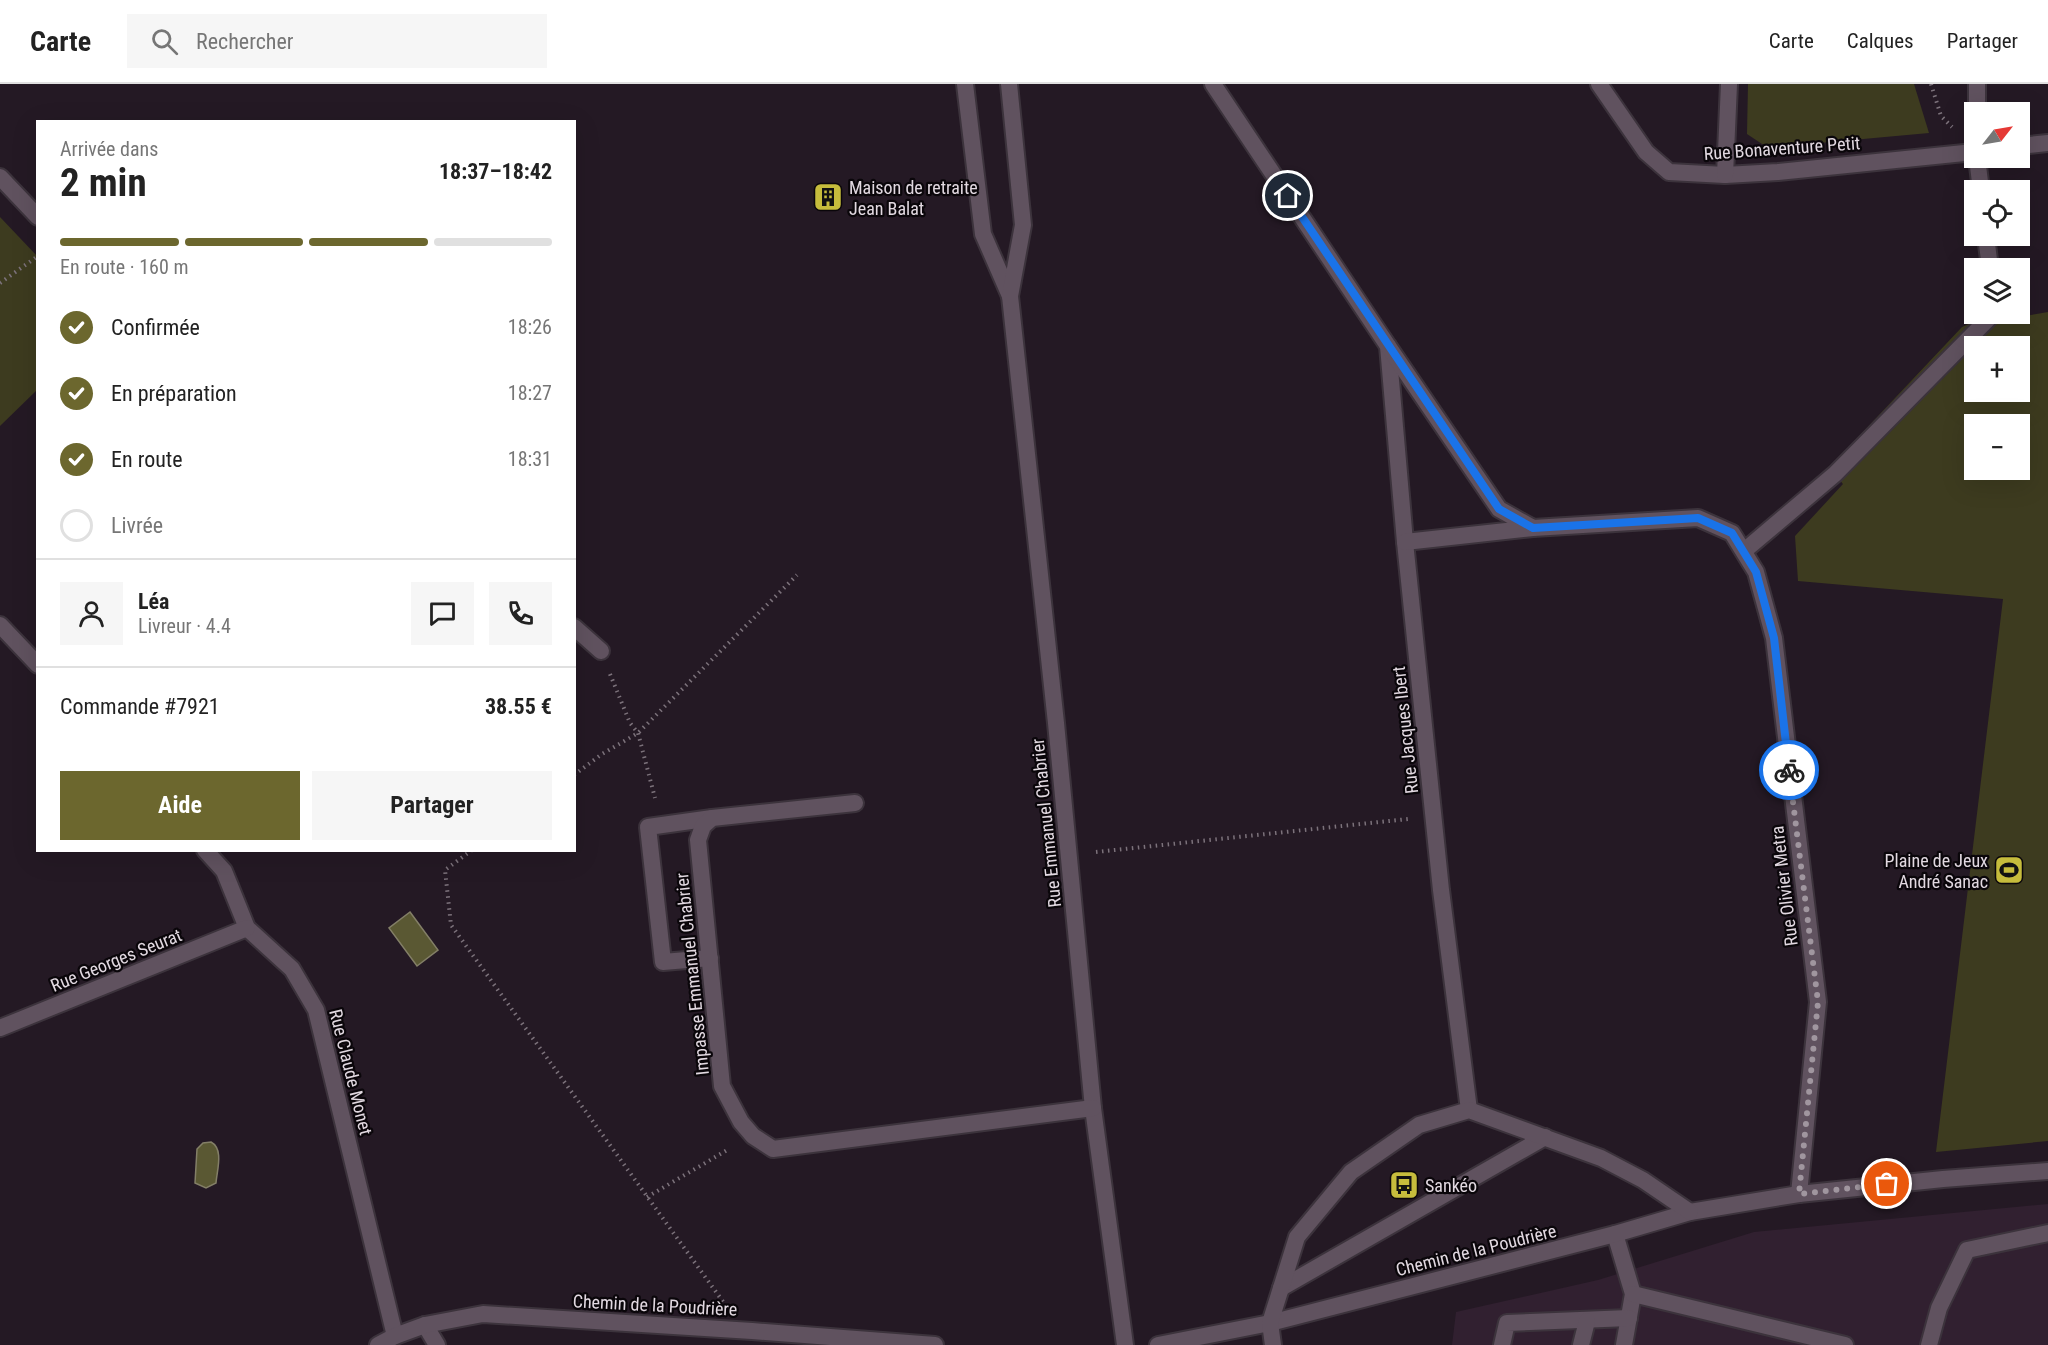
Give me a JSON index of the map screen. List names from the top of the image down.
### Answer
{
  "streets": {
    "street": [
      "Rue Bonaventure Petit",
      "Rue Jacques Ibert",
      "Rue Emmanuel Chabrier",
      "Rue Olivier Metra",
      "Rue Georges Seurat",
      "Impasse Emmanuel Chabrier",
      "Rue Claude Monet",
      "Chemin de la Poudrière"
    ]
  },
  "crossings": [
    ["Rue Jacques Ibert", "Rue Olivier Metra"],
    ["Rue Emmanuel Chabrier", "Impasse Emmanuel Chabrier"],
    ["Rue Olivier Metra", "Chemin de la Poudrière"],
    ["Rue Georges Seurat", "Rue Claude Monet"],
    ["Rue Claude Monet", "Chemin de la Poudrière"]
  ],
  "places": {
    "building": ["Maison de retraite Jean Balat"],
    "sports": ["Plaine de Jeux André Sanac"],
    "bus stop": ["Sankéo"]
  },
  "north": "top right",
  "page": {
    "header": "Carte",
    "search": "Rechercher",
    "nav": ["Carte", "Calques", "Partager"],
    "map_buttons": ["+", "−"],
    "heading": ["2 min", "Arrivée dans", "18:37–18:42"],
    "panel": [
      "Léa",
      "Livreur · 4.4",
      "Commande #7921",
      "38.55 €"
    ],
    "bar": "En route · 160 m",
    "list": [
      ["Confirmée", "18:26"],
      ["En préparation", "18:27"],
      ["En route", "18:31"],
      "Livrée"
    ],
    "buttons": ["Aide", "Partager"]
  }
}
